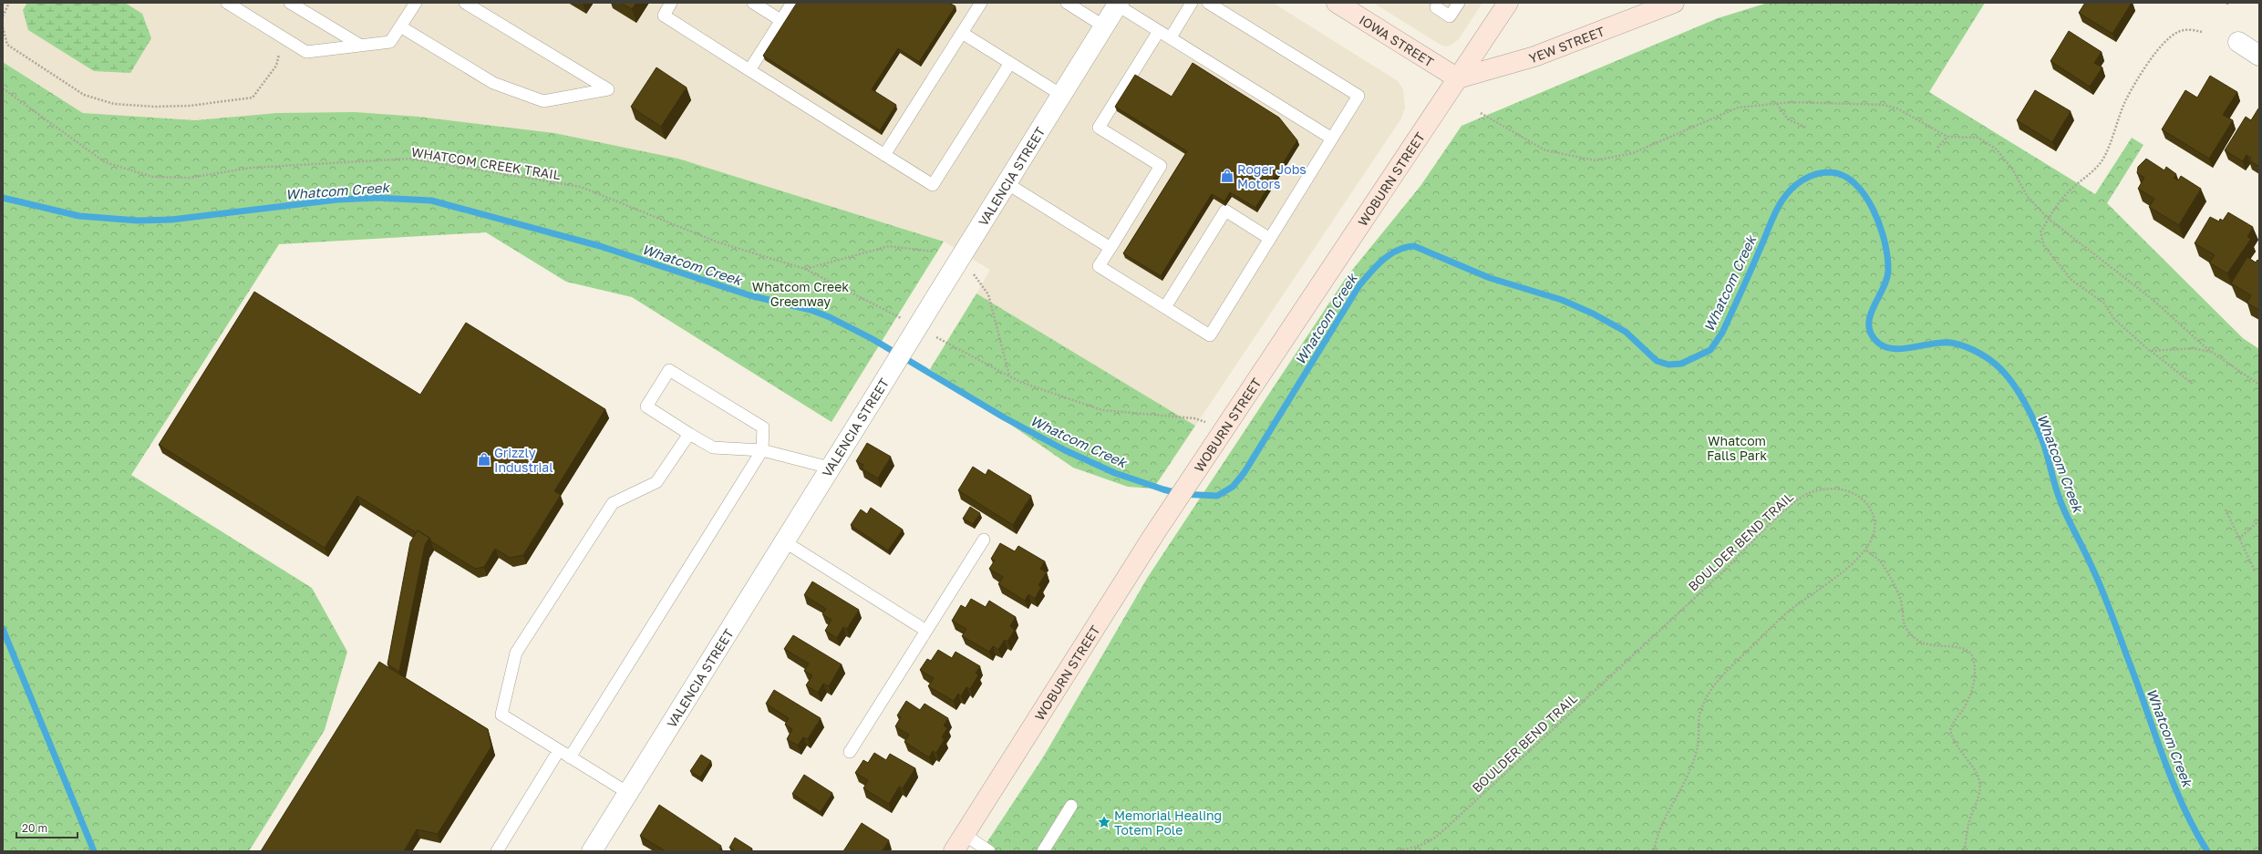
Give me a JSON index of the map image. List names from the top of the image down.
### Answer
{
  "streets": {
    "street": [
      "IOWA STREET",
      "YEW STREET",
      "VALENCIA STREET",
      "WOBURN STREET"
    ],
    "path": ["WHATCOM CREEK TRAIL", "BOULDER BEND TRAIL"]
  },
  "crossings": [
    ["IOWA STREET", "YEW STREET"],
    ["IOWA STREET", "WOBURN STREET"],
    ["YEW STREET", "WOBURN STREET"]
  ],
  "water": ["Whatcom Creek"],
  "parks": ["Whatcom Creek Greenway", "Whatcom Falls Park"],
  "places": {
    "shop": ["Roger Jobs Motors", "Grizzly Industrial"],
    "place": ["Memorial Healing Totem Pole"]
  },
  "scale_bar": "20 m"
}
